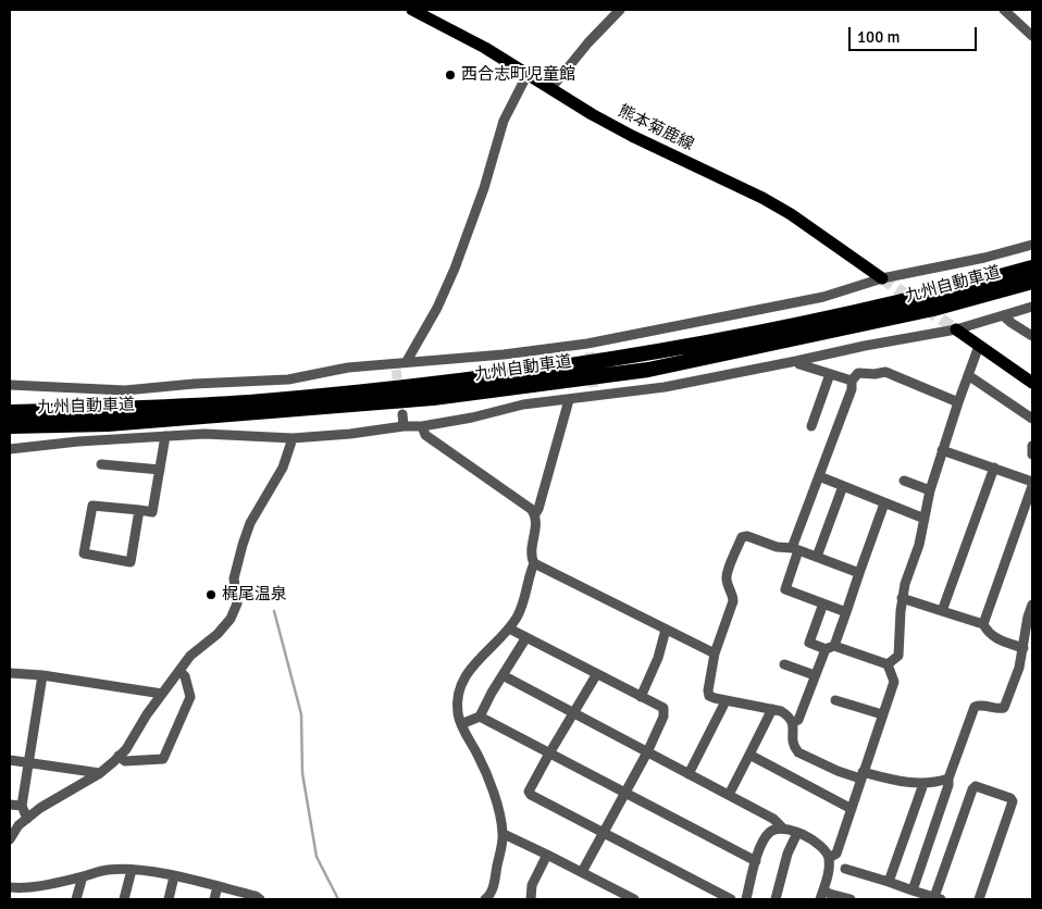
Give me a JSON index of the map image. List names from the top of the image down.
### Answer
{
  "streets": {
    "highway": ["九州自動車道"],
    "main road": ["熊本菊鹿線"]
  },
  "places": ["西合志町児童館", "梶尾温泉"],
  "scale_bar": "100 m"
}
